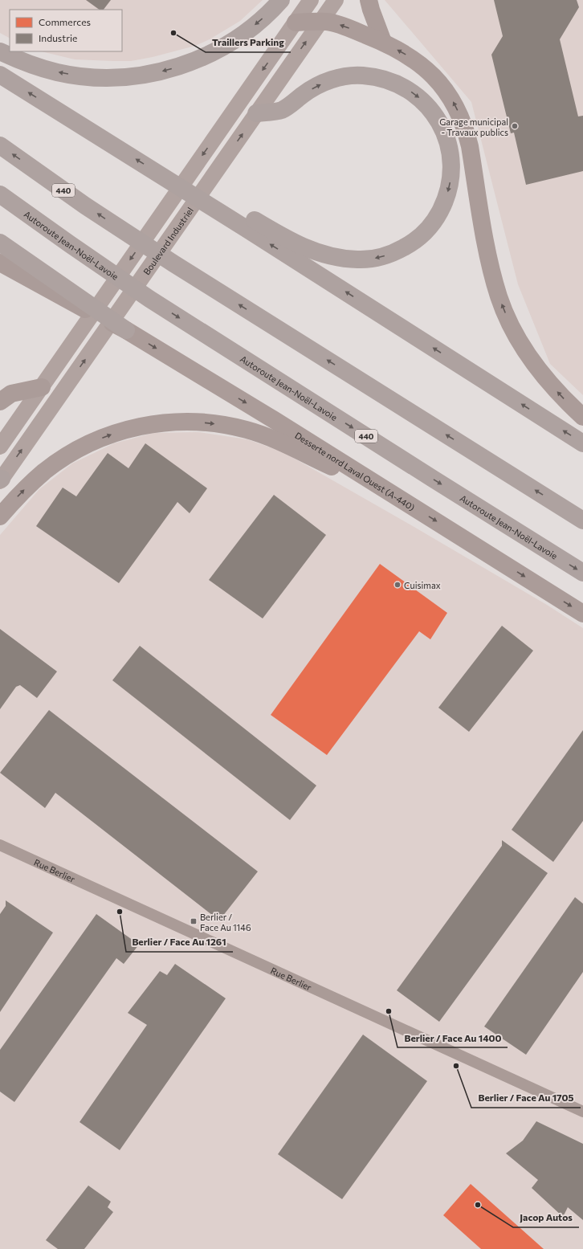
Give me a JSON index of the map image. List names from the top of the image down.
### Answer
{
  "streets": {
    "highway": ["440", "Autoroute Jean-Noël-Lavoie"],
    "main road": ["Desserte nord Laval Ouest (A-440)"],
    "street": ["Boulevard Industriel", "Rue Berlier"]
  },
  "one_way": ["Desserte nord Laval Ouest (A-440)"],
  "places": {
    "other": [
      "Traillers Parking",
      "Garage municipal - Travaux publics",
      "Cuisimax",
      "Berlier / Face Au 1261",
      "Berlier / Face Au 1400",
      "Berlier / Face Au 1705",
      "Jacop Autos"
    ],
    "transit": ["Berlier / Face Au 1146"]
  },
  "legend": ["Commerces", "Industrie"]
}
